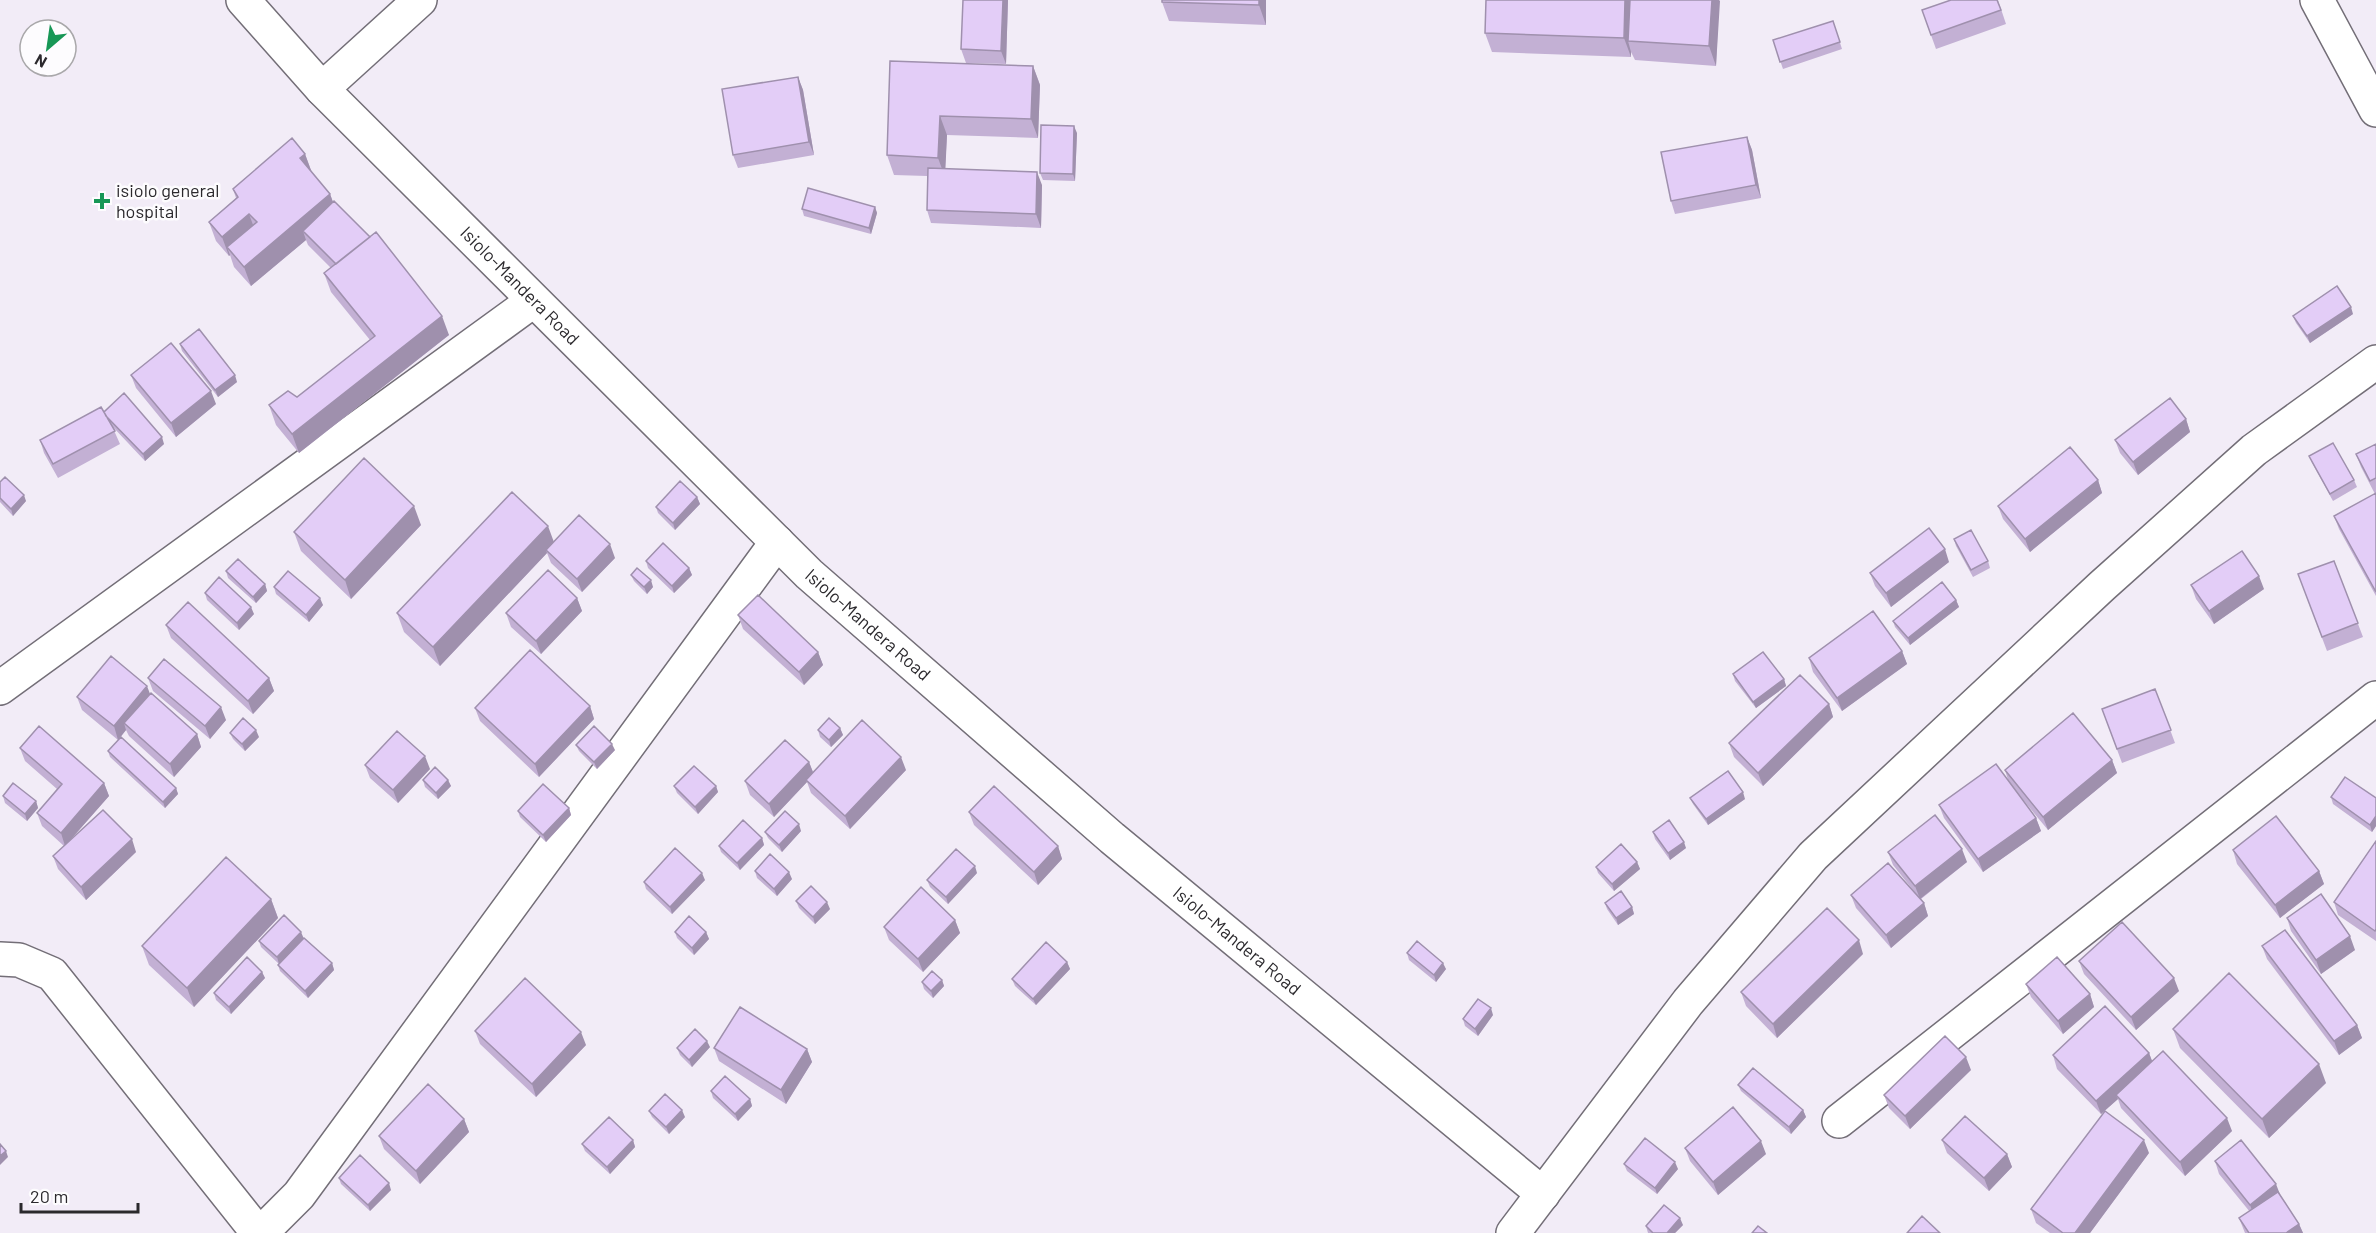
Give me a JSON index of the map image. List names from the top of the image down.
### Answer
{
  "streets": {
    "main road": ["Isiolo-Mandera Road"]
  },
  "places": {
    "health": ["isiolo general hospital"]
  },
  "scale_bar": "20 m",
  "north": "bottom left"
}
